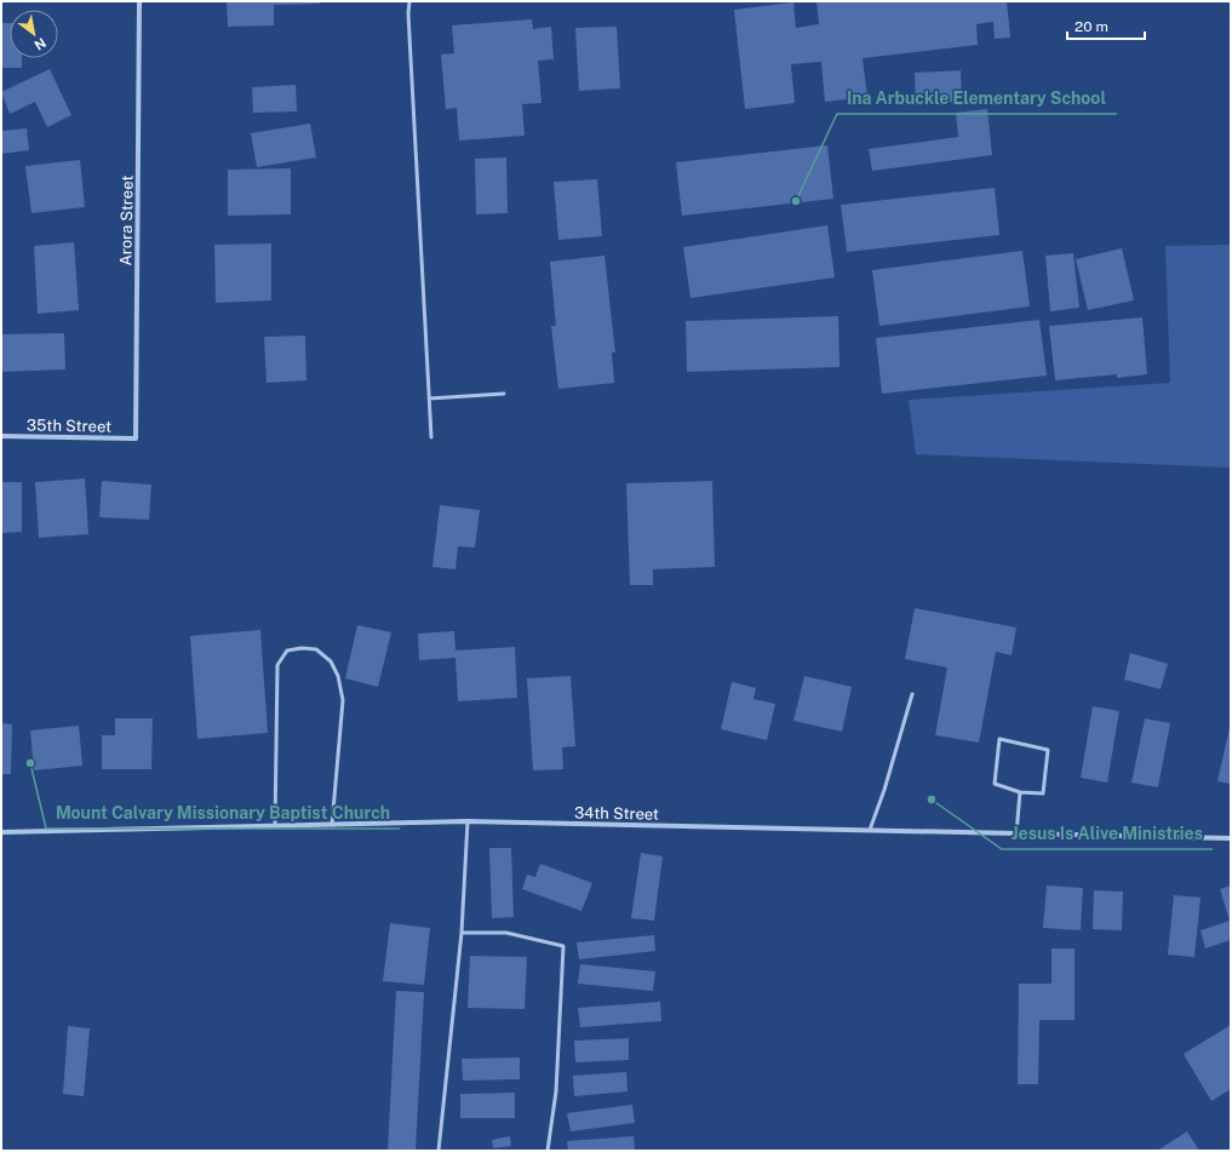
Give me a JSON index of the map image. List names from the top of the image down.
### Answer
{
  "streets": {
    "street": ["Arora Street", "35th Street", "34th Street"]
  },
  "crossings": [
    ["Arora Street", "35th Street"]
  ],
  "places": ["Ina Arbuckle Elementary School", "Mount Calvary Missionary Baptist Church", "Jesus Is Alive Ministries"],
  "scale_bar": "20 m",
  "north": "bottom right"
}
